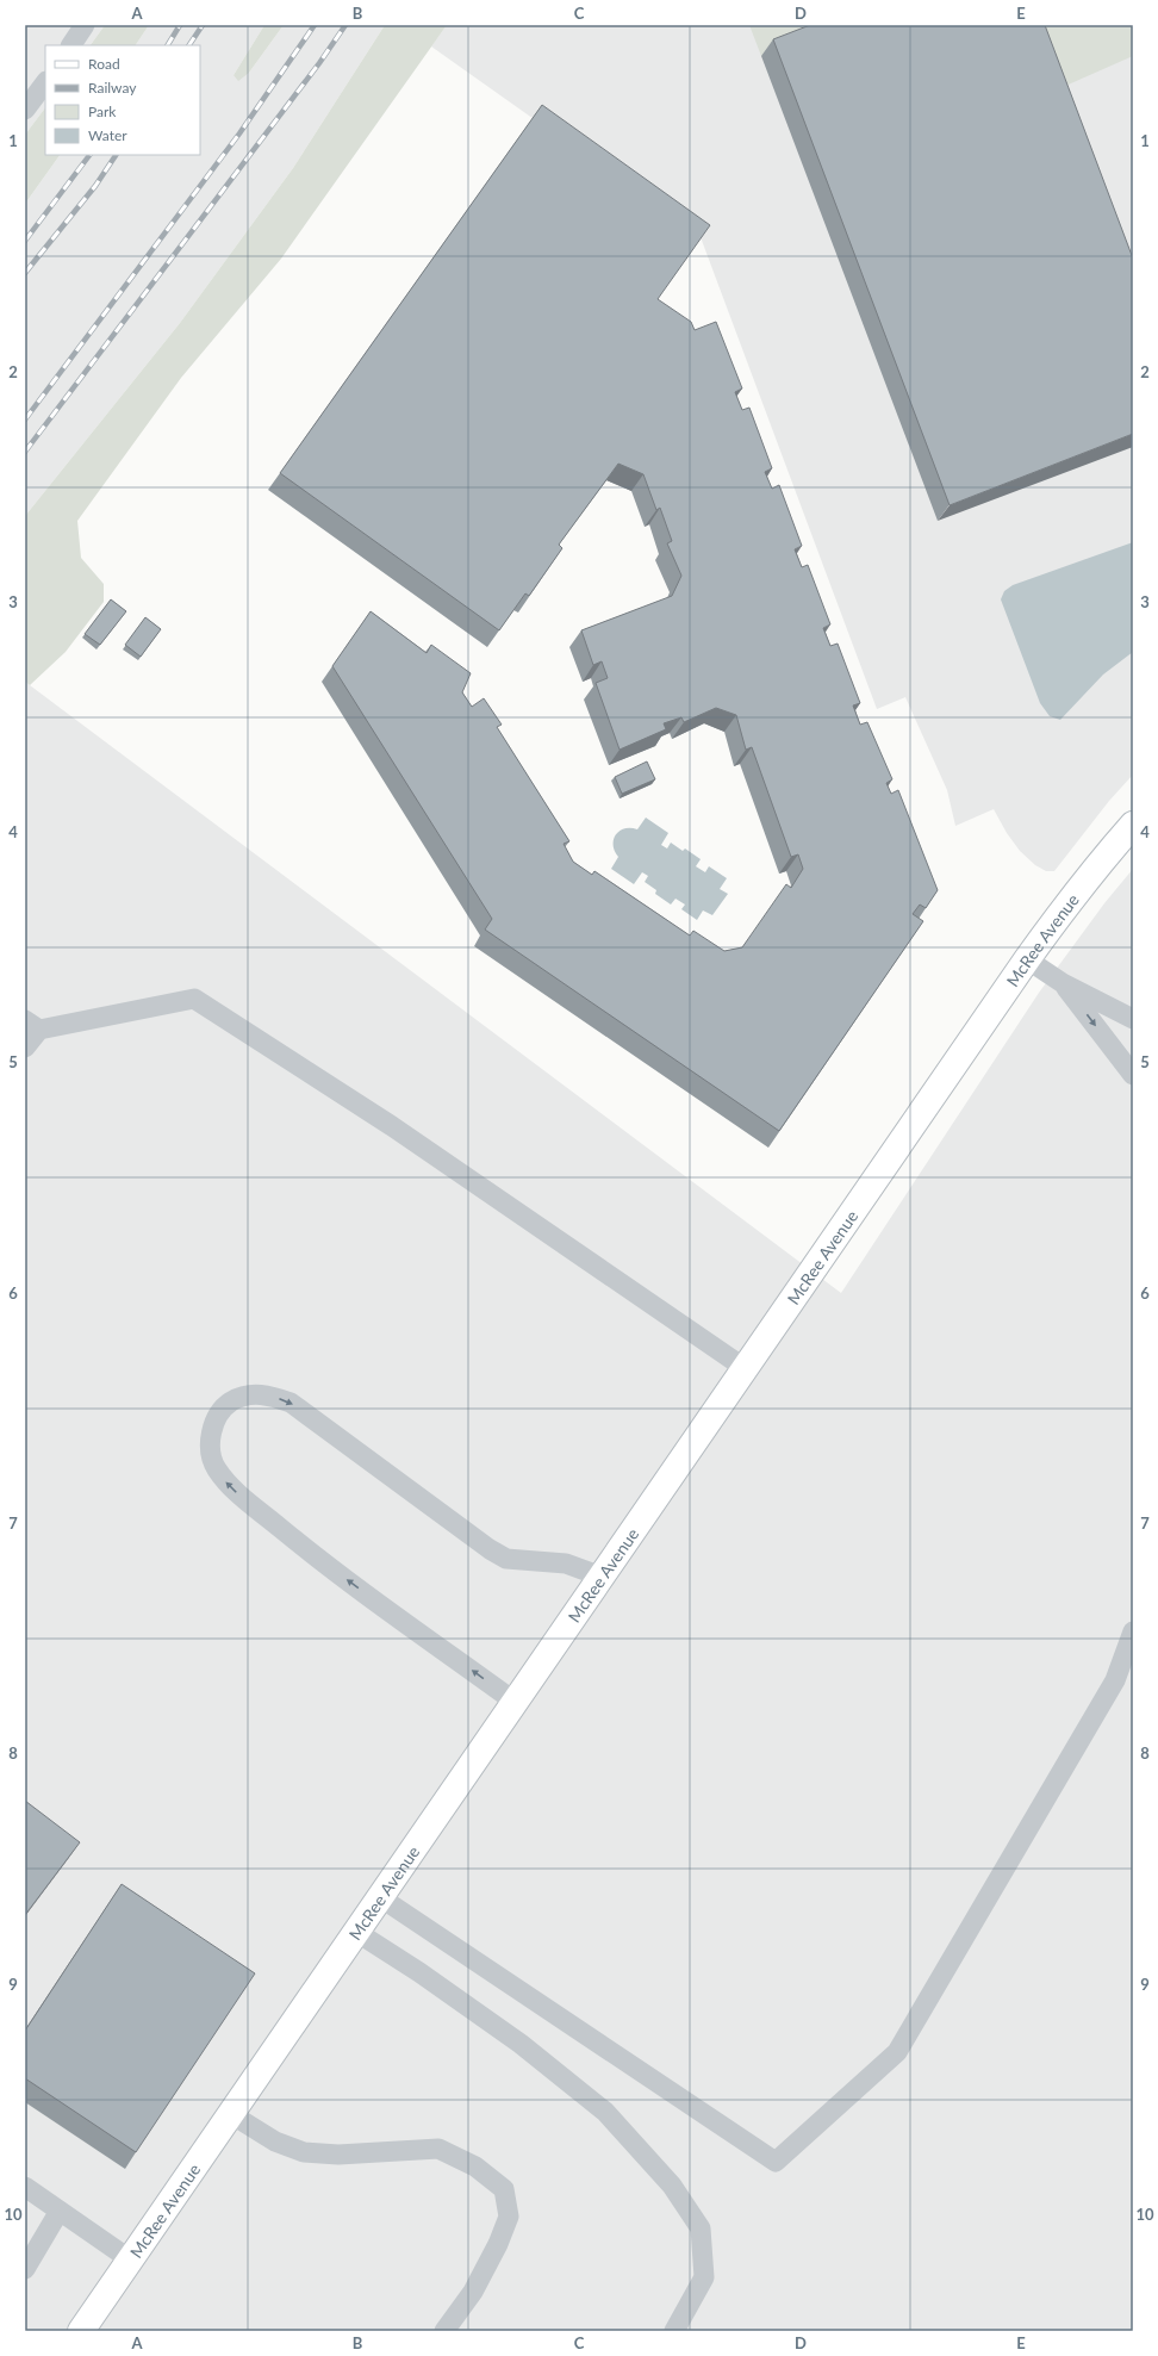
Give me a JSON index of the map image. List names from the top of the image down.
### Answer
{
  "streets": {
    "main road": ["McRee Avenue"]
  },
  "legend": [
    "Road",
    "Railway",
    "Park",
    "Water"
  ],
  "grid": {
    "columns": [
      "A",
      "B",
      "C",
      "D",
      "E"
    ],
    "rows": [
      "1",
      "2",
      "3",
      "4",
      "5",
      "6",
      "7",
      "8",
      "9",
      "10"
    ]
  }
}
